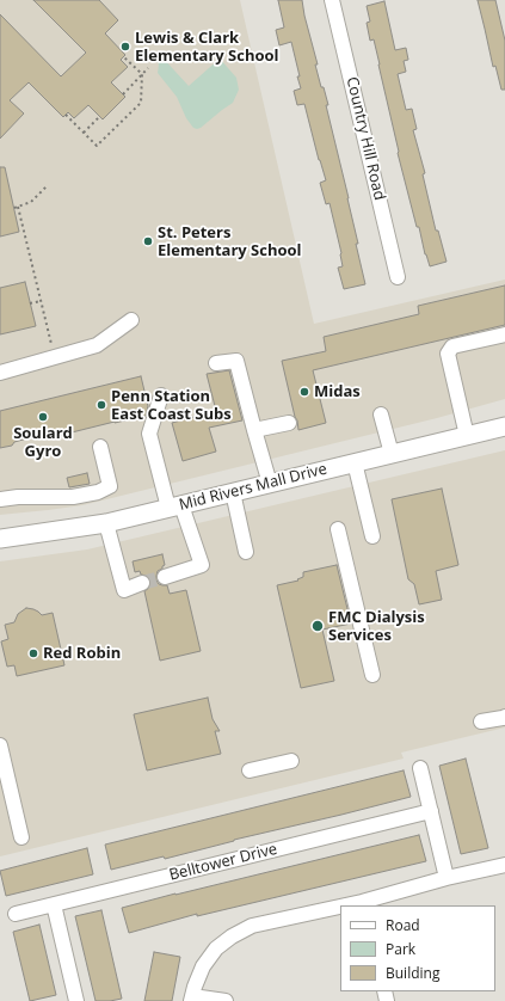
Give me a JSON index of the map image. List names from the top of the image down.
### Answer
{
  "streets": {
    "main road": ["Mid Rivers Mall Drive"],
    "street": ["Country Hill Road", "Belltower Drive"]
  },
  "places": [
    "Lewis & Clark Elementary School",
    "St. Peters Elementary School",
    "Midas",
    "Penn Station East Coast Subs",
    "Soulard Gyro",
    "FMC Dialysis Services",
    "Red Robin"
  ],
  "legend": ["Road", "Park", "Building"]
}
